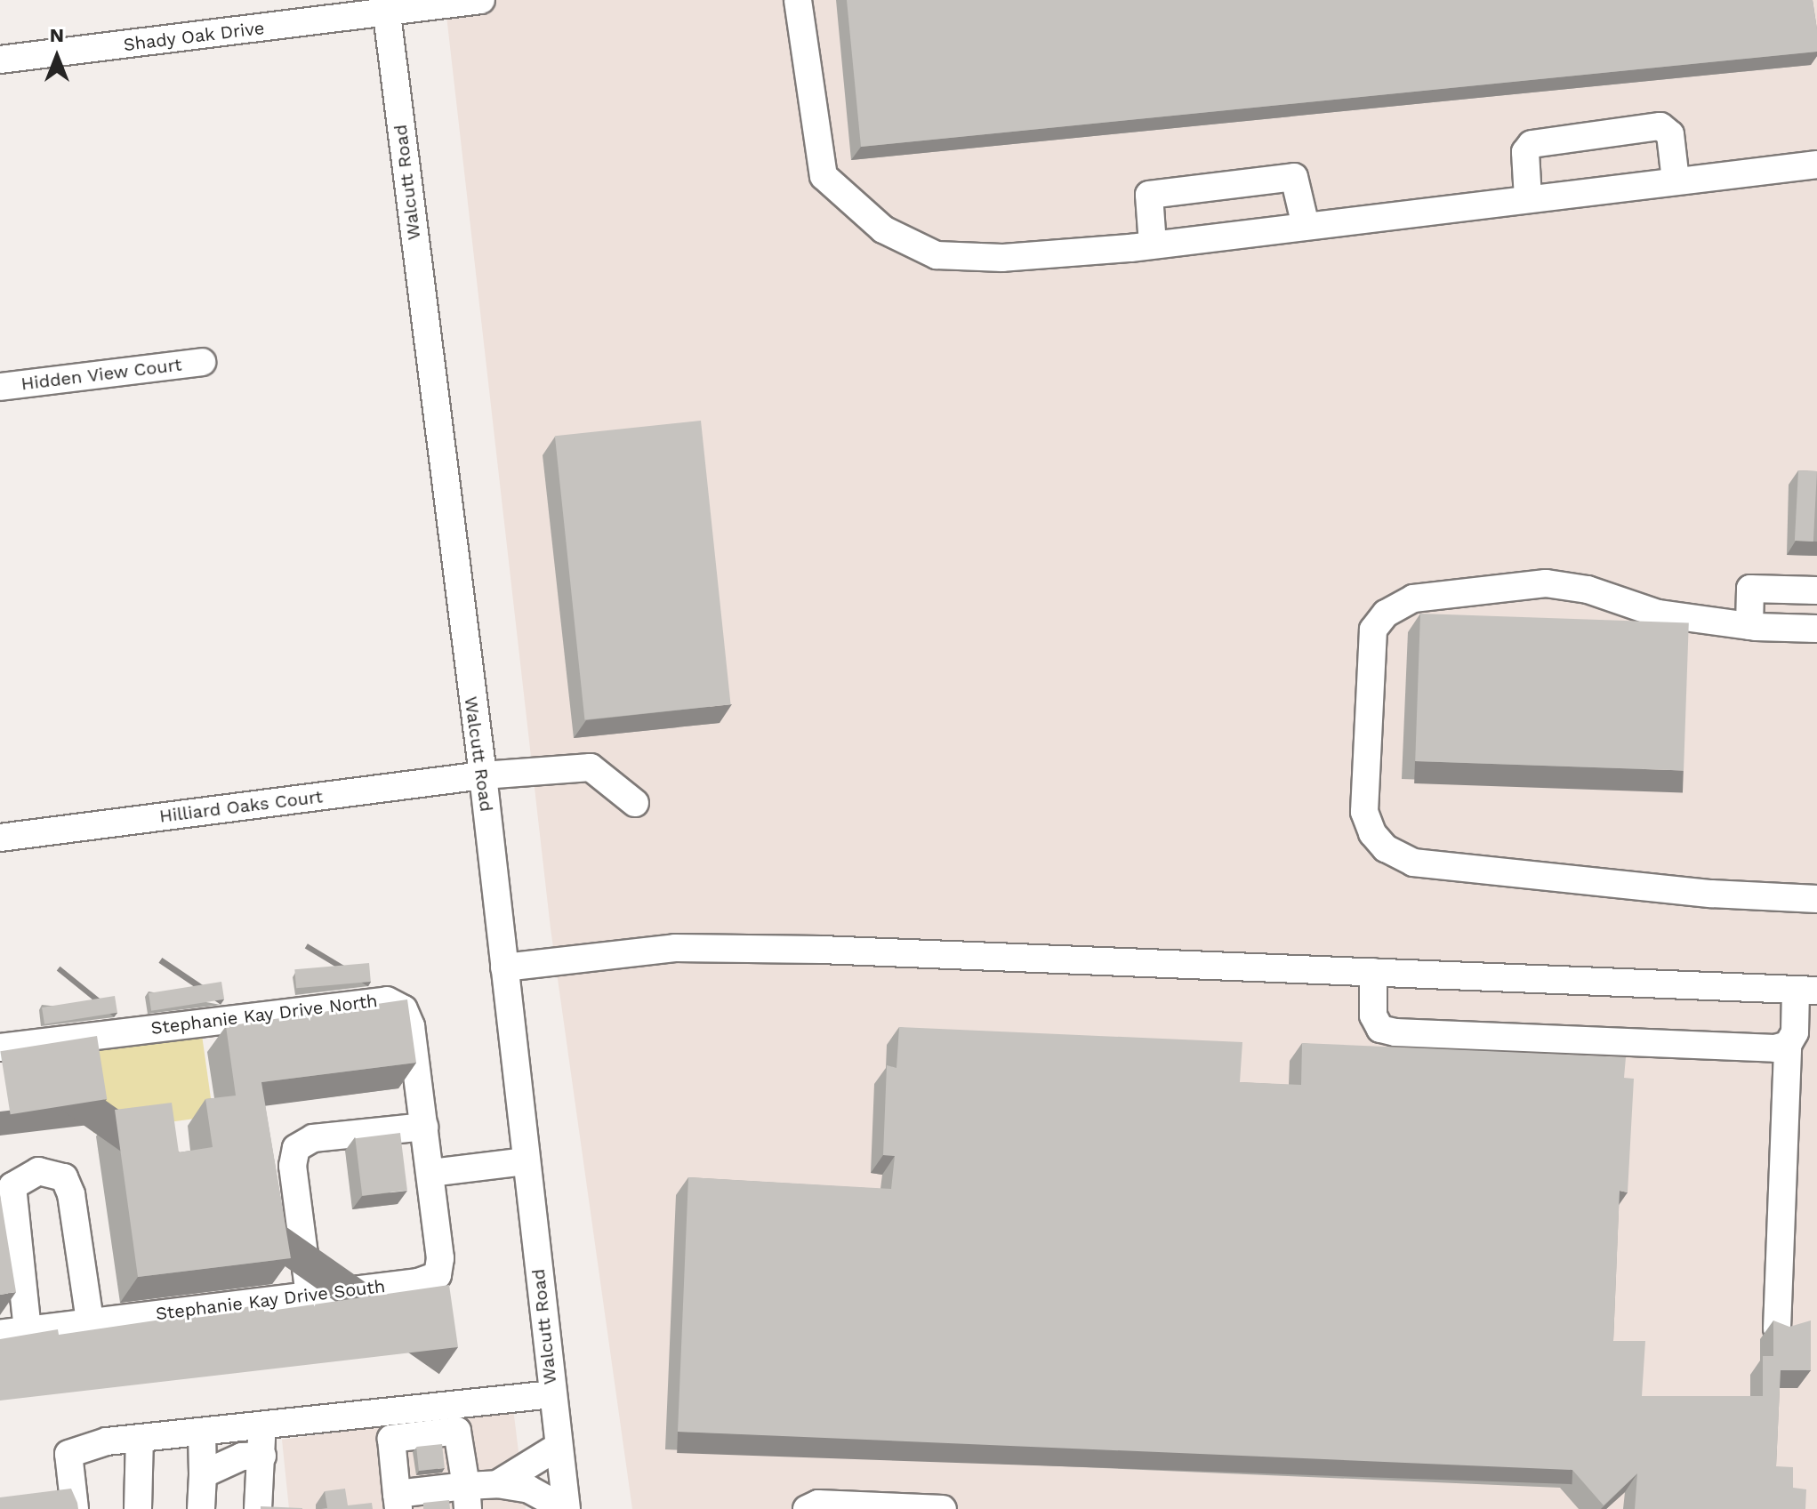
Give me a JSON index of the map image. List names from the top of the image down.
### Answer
{
  "streets": {
    "street": [
      "Shady Oak Drive",
      "Walcutt Road",
      "Hidden View Court",
      "Hilliard Oaks Court",
      "Stephanie Kay Drive North",
      "Stephanie Kay Drive South"
    ]
  },
  "crossings": [
    ["Shady Oak Drive", "Walcutt Road"],
    ["Walcutt Road", "Hilliard Oaks Court"],
    ["Stephanie Kay Drive North", "Stephanie Kay Drive South"]
  ],
  "north": "top"
}
